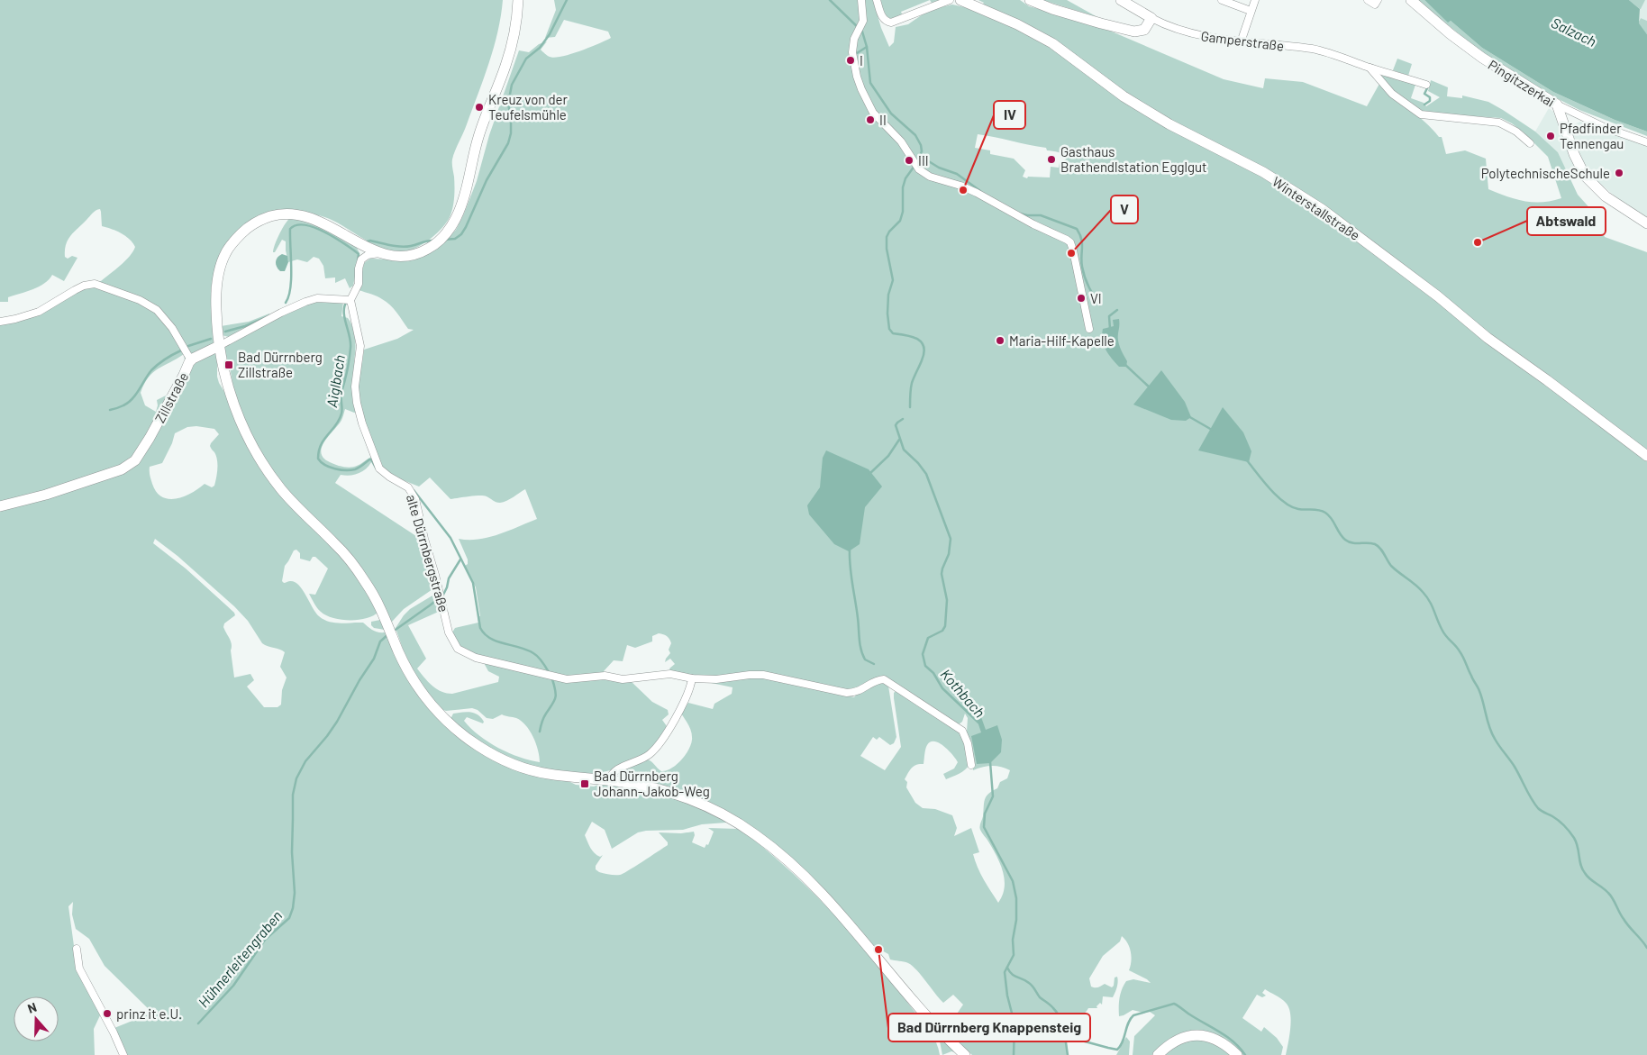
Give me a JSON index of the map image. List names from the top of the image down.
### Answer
{
  "streets": {
    "main road": [
      "Gamperstraße",
      "Pingitzzerkai",
      "Winterstallstraße",
      "Zillstraße"
    ],
    "street": ["alte Dürrnbergstraße"]
  },
  "crossings": [
    ["Zillstraße", "alte Dürrnbergstraße"]
  ],
  "water": [
    "Salzach",
    "Aiglbach",
    "Kothbach",
    "Hühnerleitengraben"
  ],
  "places": {
    "other": [
      "I",
      "Kreuz von der Teufelsmühle",
      "II",
      "Pfadfinder Tennengau",
      "Gasthaus Brathendlstation Egglgut",
      "III",
      "PolytechnischeSchule",
      "IV",
      "Abtswald",
      "V",
      "VI",
      "Maria-Hilf-Kapelle",
      "Bad Dürrnberg Knappensteig",
      "prinz it e.U."
    ],
    "transit": ["Bad Dürrnberg Zillstraße", "Bad Dürrnberg Johann-Jakob-Weg"]
  },
  "north": "top"
}
